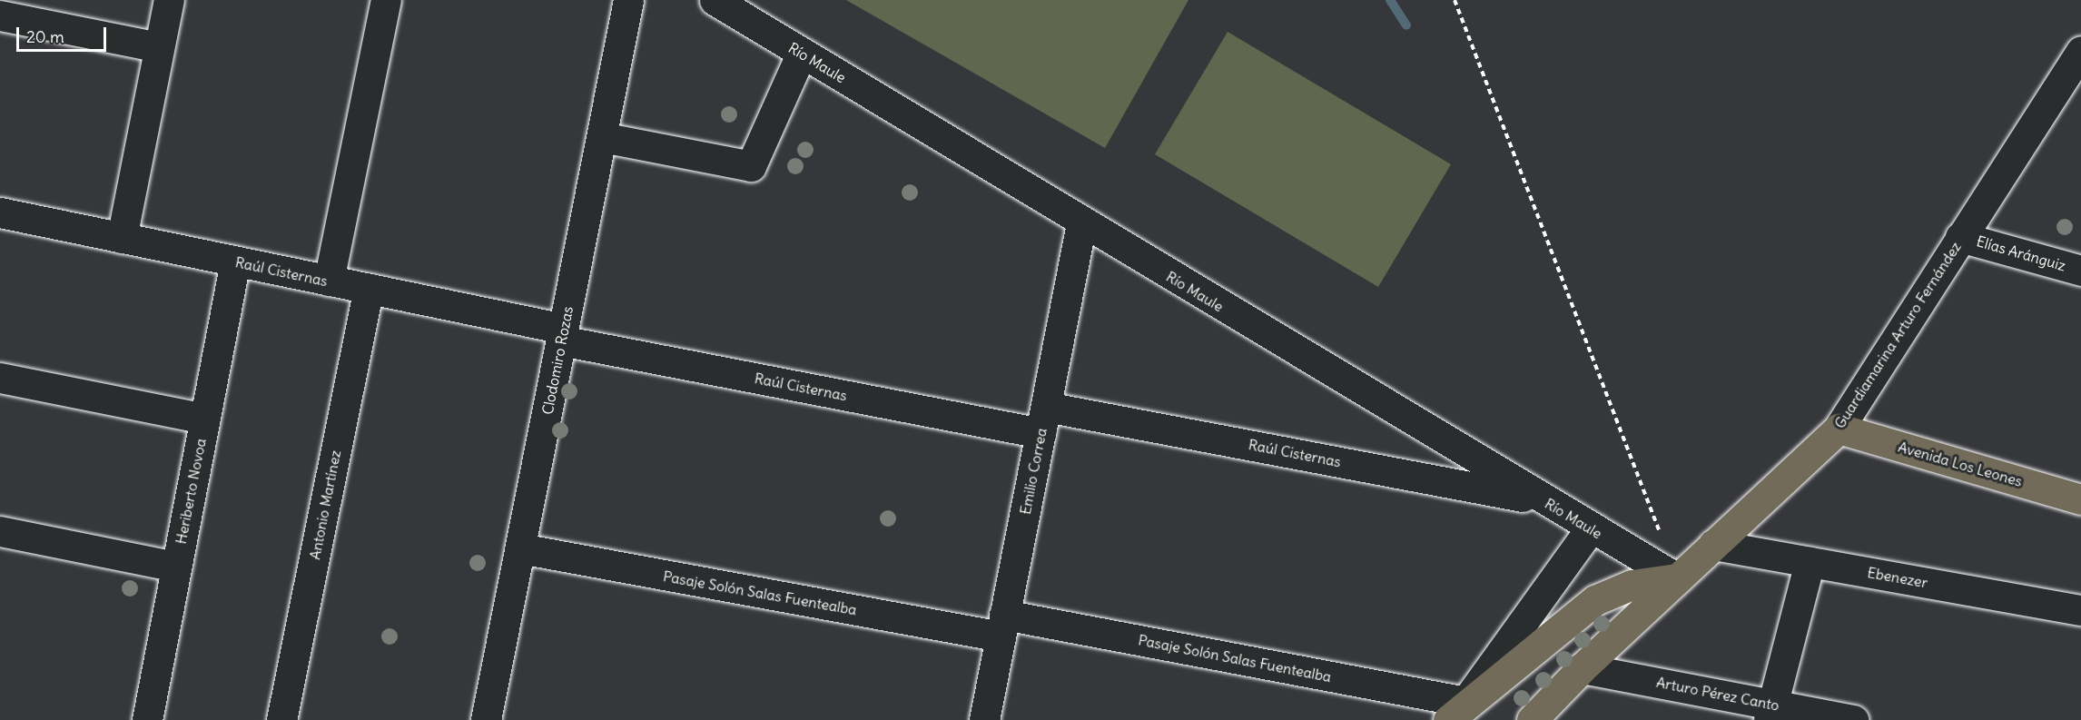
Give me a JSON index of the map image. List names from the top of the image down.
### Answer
{
  "streets": {
    "main road": ["Guardiamarina Arturo Fernández", "Avenida Los Leones"],
    "street": [
      "Río Maule",
      "Elías Aránguiz",
      "Raúl Cisternas",
      "Clodomiro Rozas",
      "Emilio Correa",
      "Heriberto Novoa",
      "Antonio Martínez",
      "Ebenezer",
      "Pasaje Solón Salas Fuentealba",
      "Arturo Pérez Canto"
    ]
  },
  "crossings": [
    ["Río Maule", "Raúl Cisternas"],
    ["Río Maule", "Guardiamarina Arturo Fernández"],
    ["Río Maule", "Emilio Correa"],
    ["Elías Aránguiz", "Guardiamarina Arturo Fernández"],
    ["Raúl Cisternas", "Clodomiro Rozas"],
    ["Raúl Cisternas", "Emilio Correa"],
    ["Raúl Cisternas", "Heriberto Novoa"],
    ["Raúl Cisternas", "Antonio Martínez"],
    ["Guardiamarina Arturo Fernández", "Avenida Los Leones"],
    ["Guardiamarina Arturo Fernández", "Ebenezer"],
    ["Guardiamarina Arturo Fernández", "Arturo Pérez Canto"],
    ["Clodomiro Rozas", "Pasaje Solón Salas Fuentealba"],
    ["Emilio Correa", "Pasaje Solón Salas Fuentealba"]
  ],
  "scale_bar": "20 m"
}
